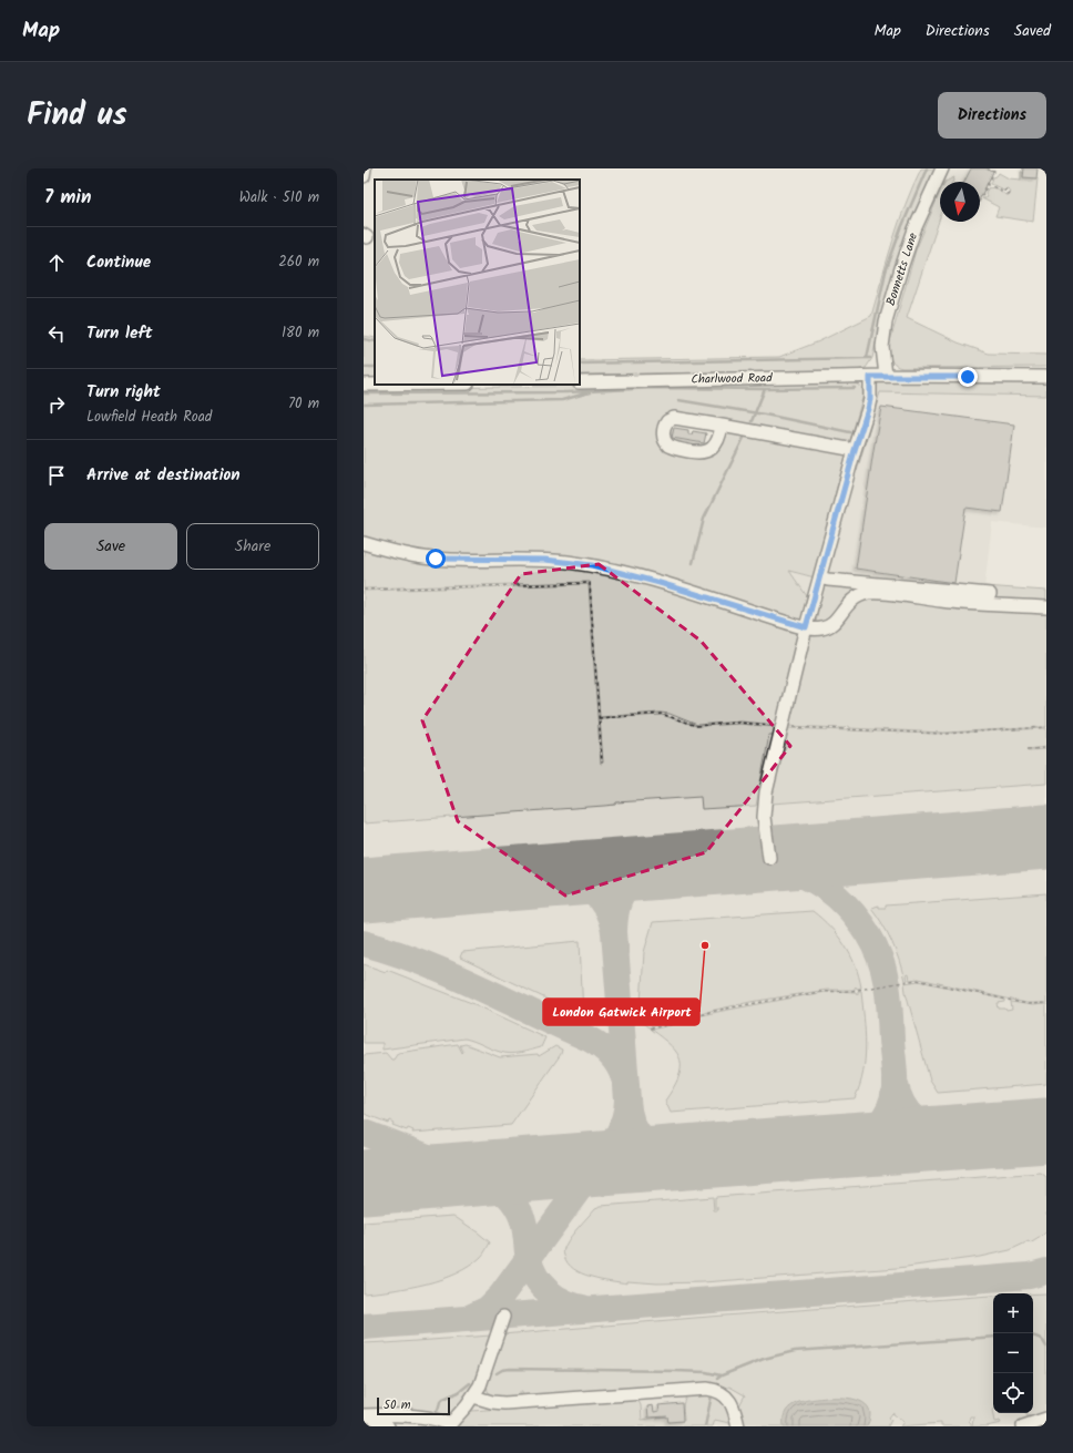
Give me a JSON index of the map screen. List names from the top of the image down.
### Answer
{
  "streets": {
    "street": ["Bonnetts Lane", "Charlwood Road"]
  },
  "crossings": [
    ["Bonnetts Lane", "Charlwood Road"]
  ],
  "places": ["London Gatwick Airport"],
  "scale_bar": "50 m",
  "north": "bottom",
  "page": {
    "header": "Map",
    "nav": ["Map", "Directions", "Saved"],
    "title": "Find us",
    "buttons": [
      "Directions",
      ["Save", "Share"]
    ],
    "heading": ["7 min", "Walk · 510 m"],
    "list": [
      ["Continue", "260 m"],
      ["Turn left", "180 m"],
      ["Turn right", "Lowfield Heath Road", "70 m"],
      "Arrive at destination"
    ],
    "map_buttons": ["+", "−"],
    "scale": "50 m"
  }
}
